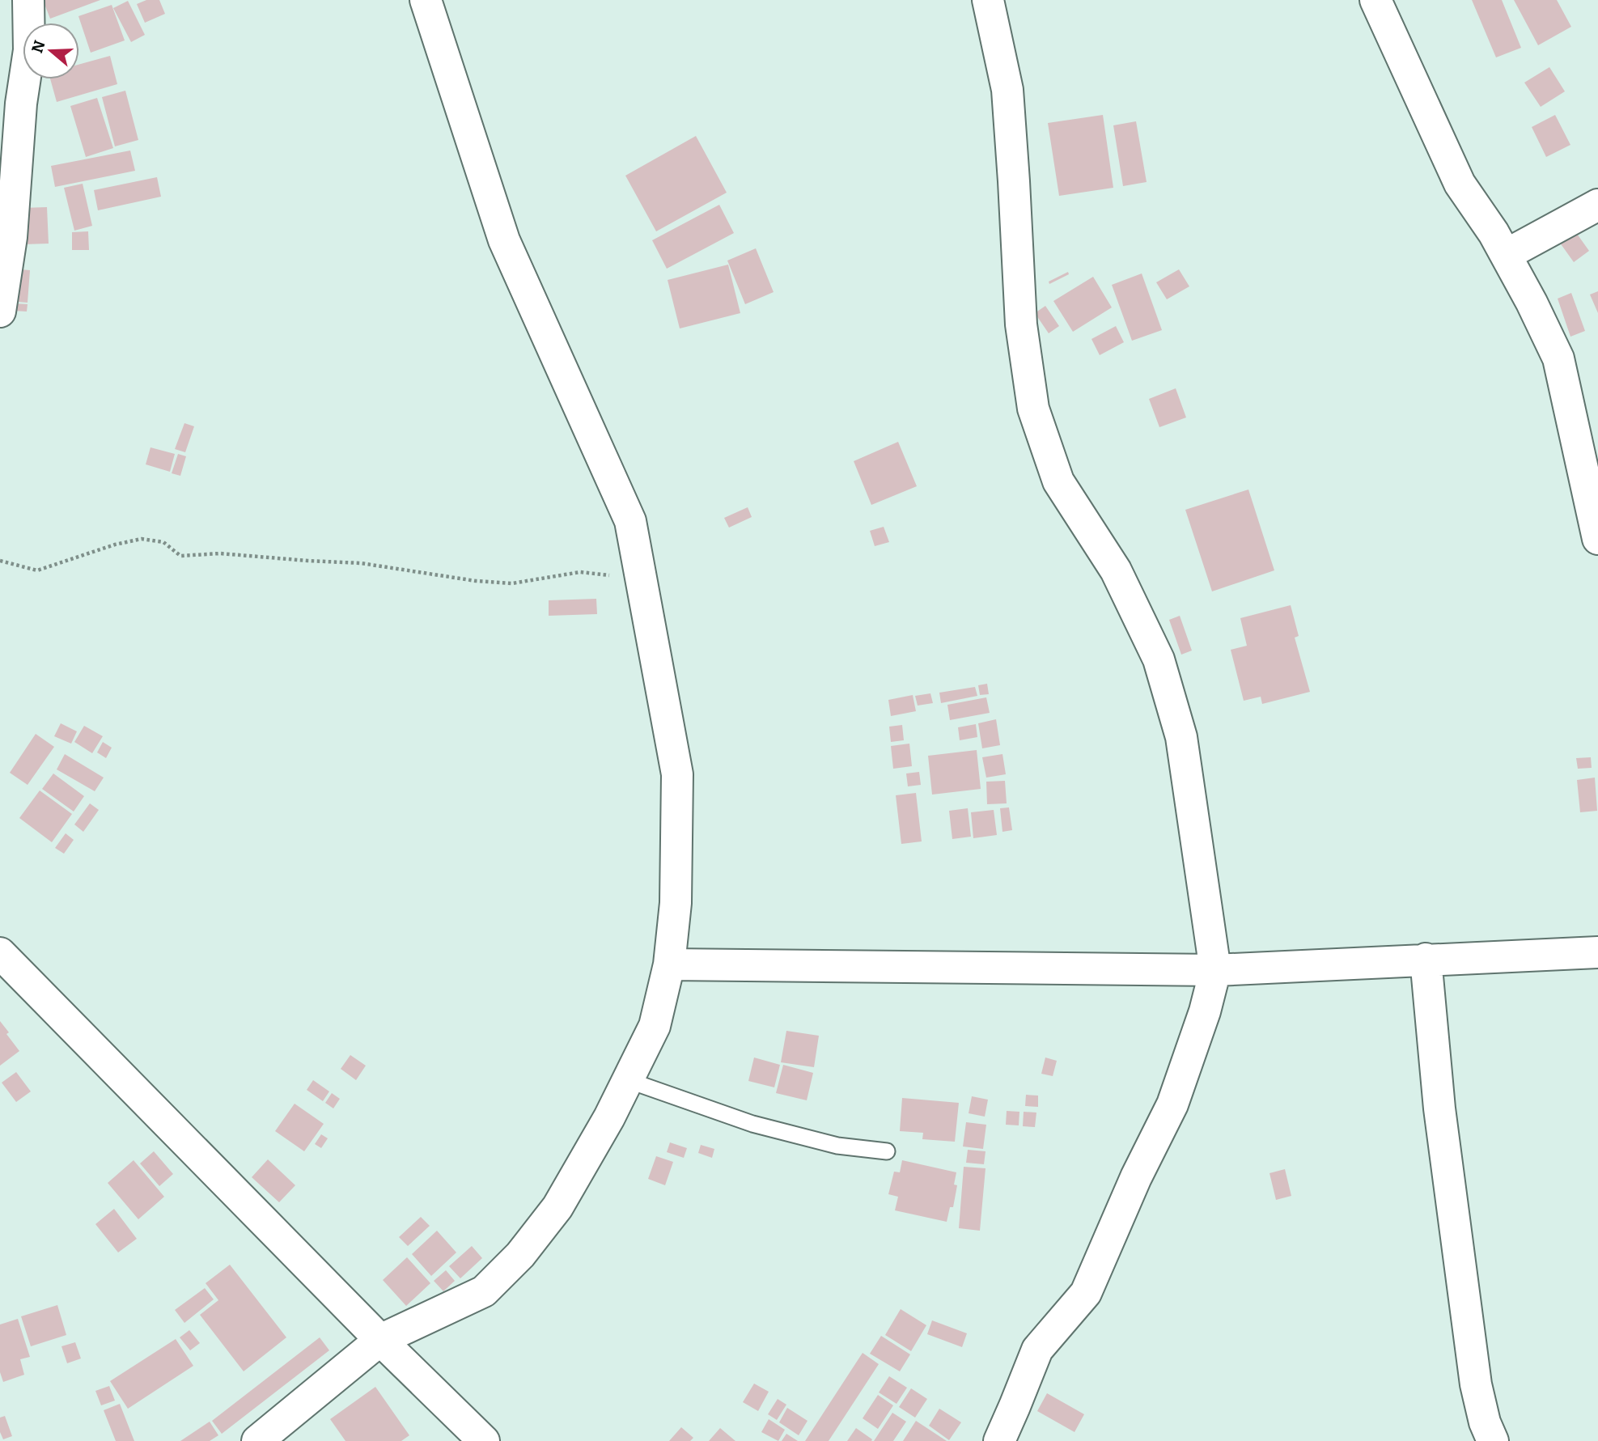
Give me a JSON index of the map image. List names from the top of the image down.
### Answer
{
  "north": "left"
}
